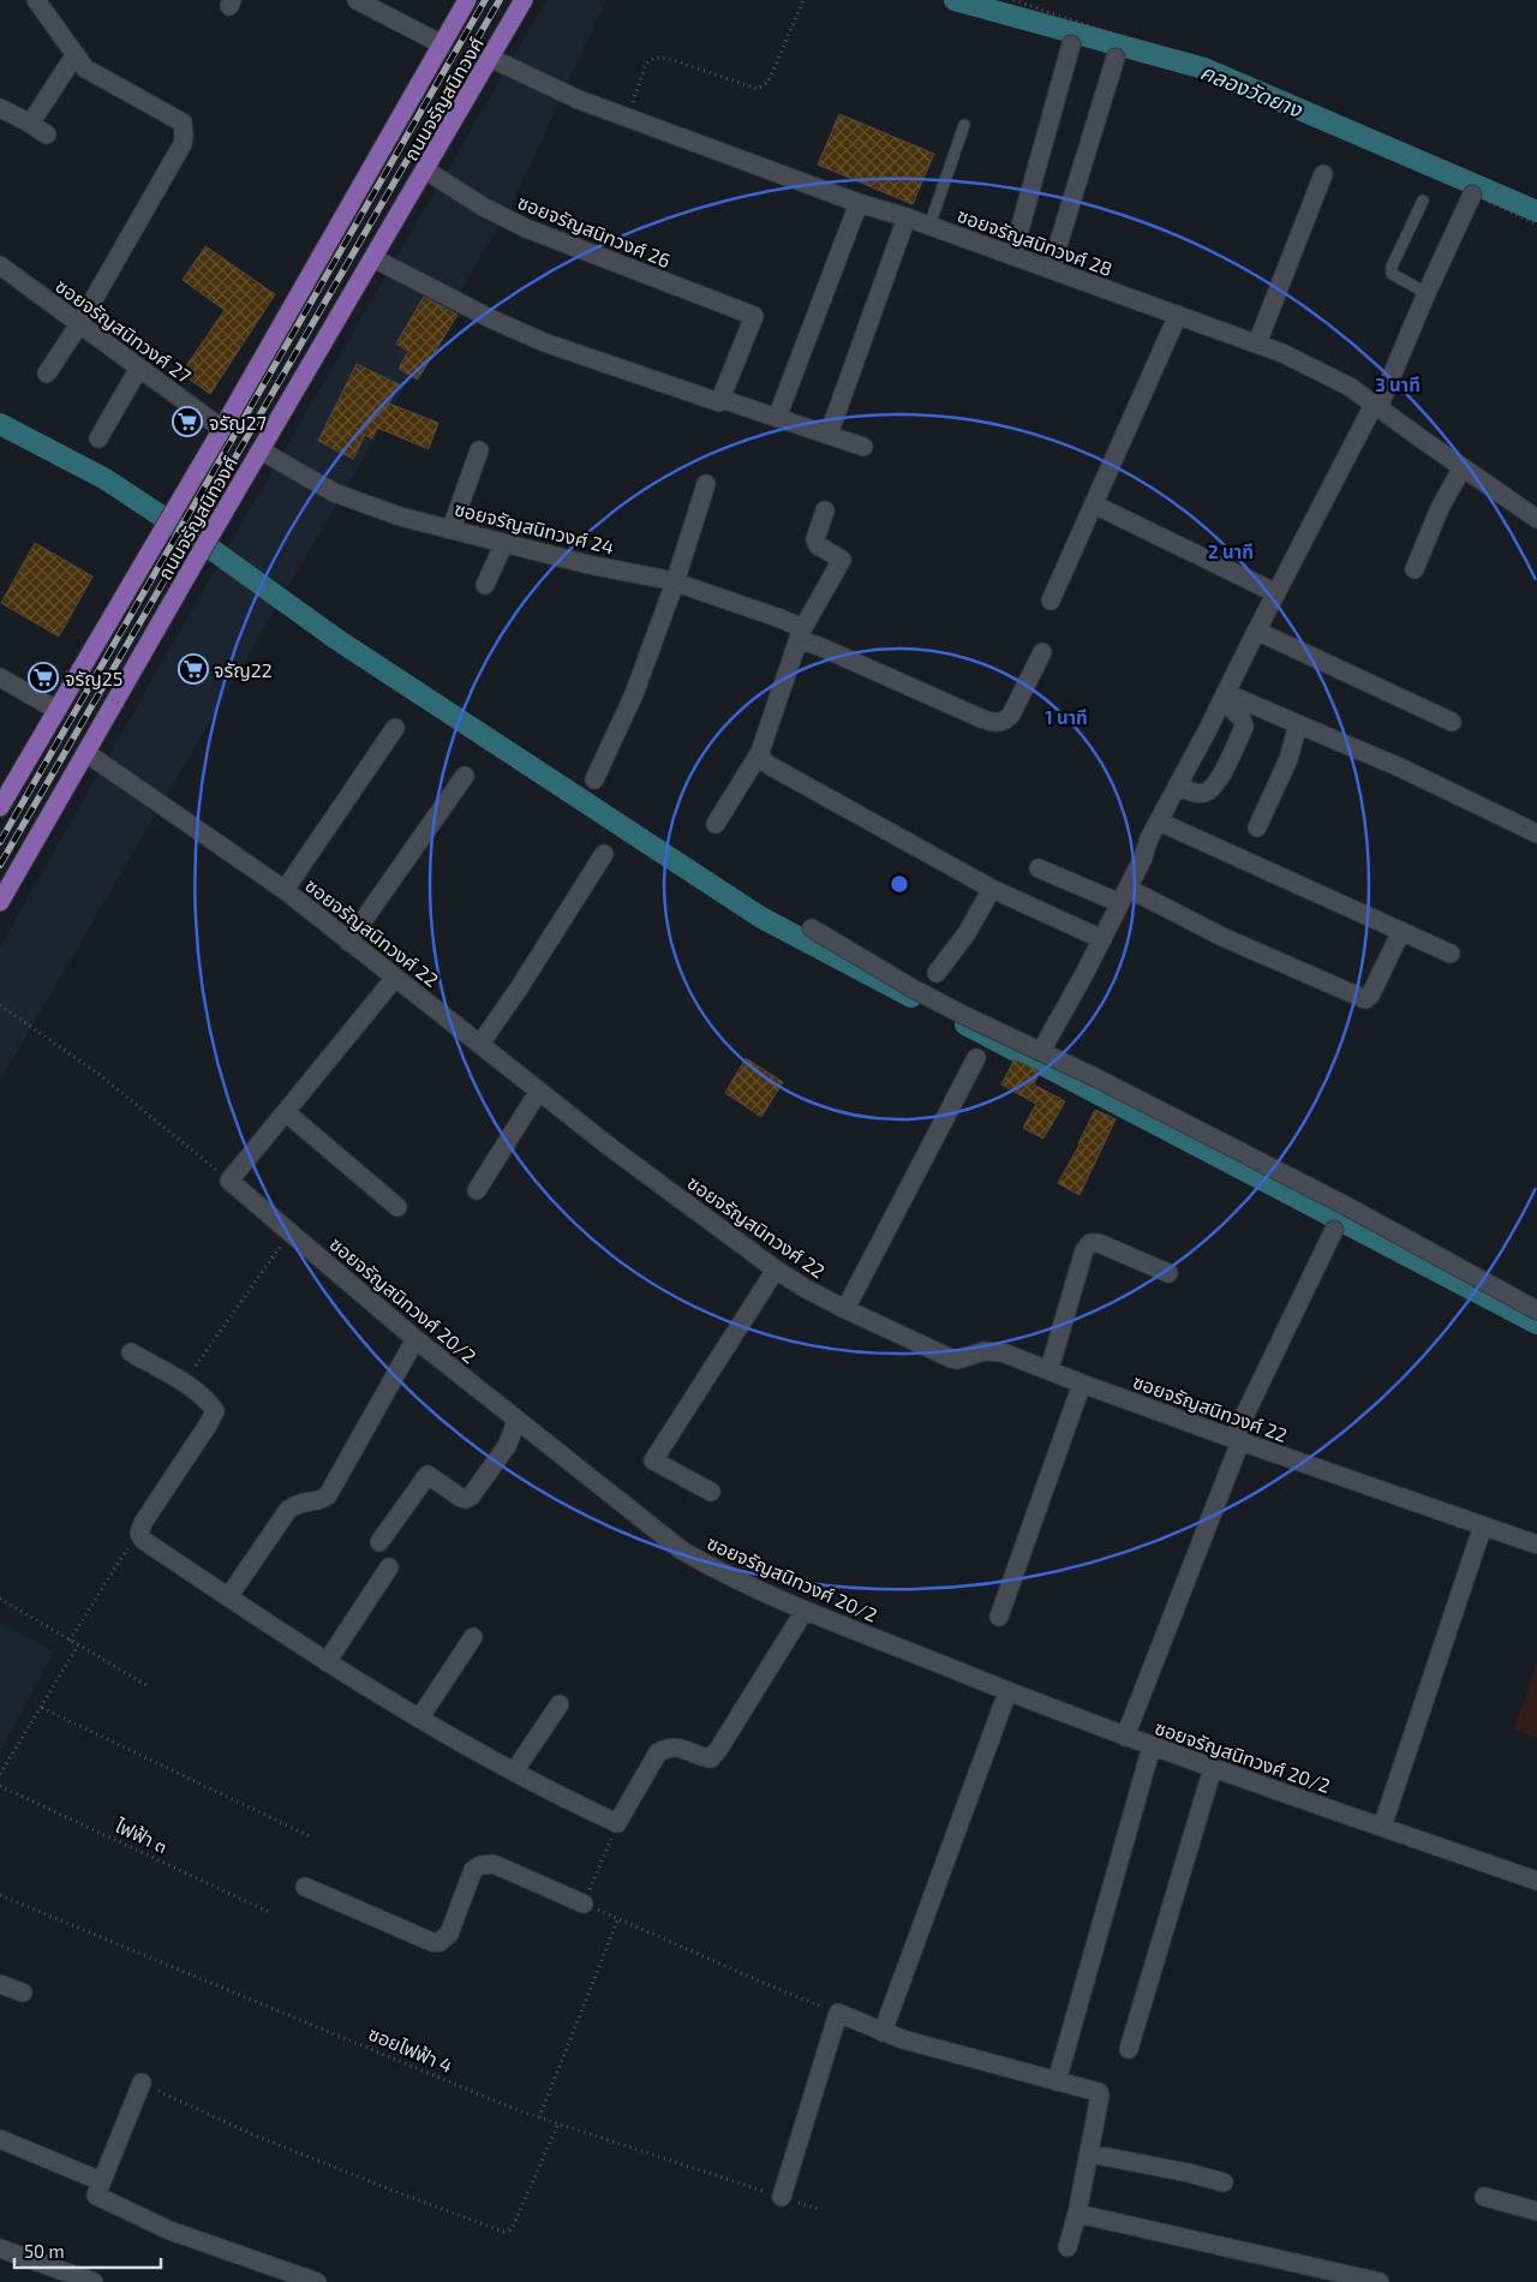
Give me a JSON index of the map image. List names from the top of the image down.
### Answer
{
  "streets": {
    "main road": ["ถนนจรัญสนิทวงศ์"],
    "street": [
      "ซอยจรัญสนิทวงศ์ 26",
      "ซอยจรัญสนิทวงศ์ 28",
      "ซอยจรัญสนิทวงศ์ 27",
      "ซอยจรัญสนิทวงศ์ 24",
      "ซอยจรัญสนิทวงศ์ 22",
      "ซอยจรัญสนิทวงศ์ 20/2"
    ],
    "path": ["ไฟฟ้า ๓", "ซอยไฟฟ้า 4"]
  },
  "crossings": [
    ["ถนนจรัญสนิทวงศ์", "ซอยจรัญสนิทวงศ์ 26"],
    ["ถนนจรัญสนิทวงศ์", "ซอยจรัญสนิทวงศ์ 28"],
    ["ถนนจรัญสนิทวงศ์", "ซอยจรัญสนิทวงศ์ 27"],
    ["ถนนจรัญสนิทวงศ์", "ซอยจรัญสนิทวงศ์ 24"],
    ["ถนนจรัญสนิทวงศ์", "ซอยจรัญสนิทวงศ์ 22"]
  ],
  "water": ["คลองวัดยาง"],
  "places": {
    "supermarket": ["จรัญ27", "จรัญ22", "จรัญ25"]
  },
  "scale_bar": "50 m",
  "rings": ["3 นาที", "2 นาที", "1 นาที"]
}
